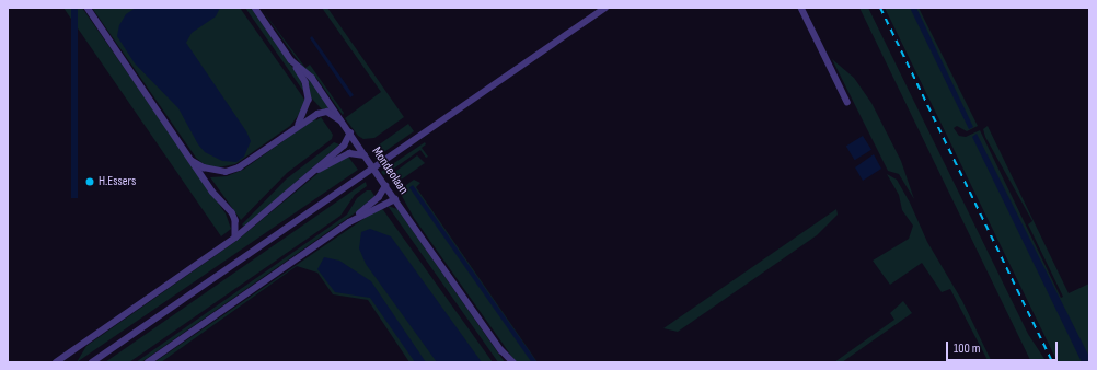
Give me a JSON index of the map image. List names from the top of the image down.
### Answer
{
  "streets": {
    "street": ["Mondeolaan"]
  },
  "places": ["H.Essers"],
  "scale_bar": "100 m"
}
